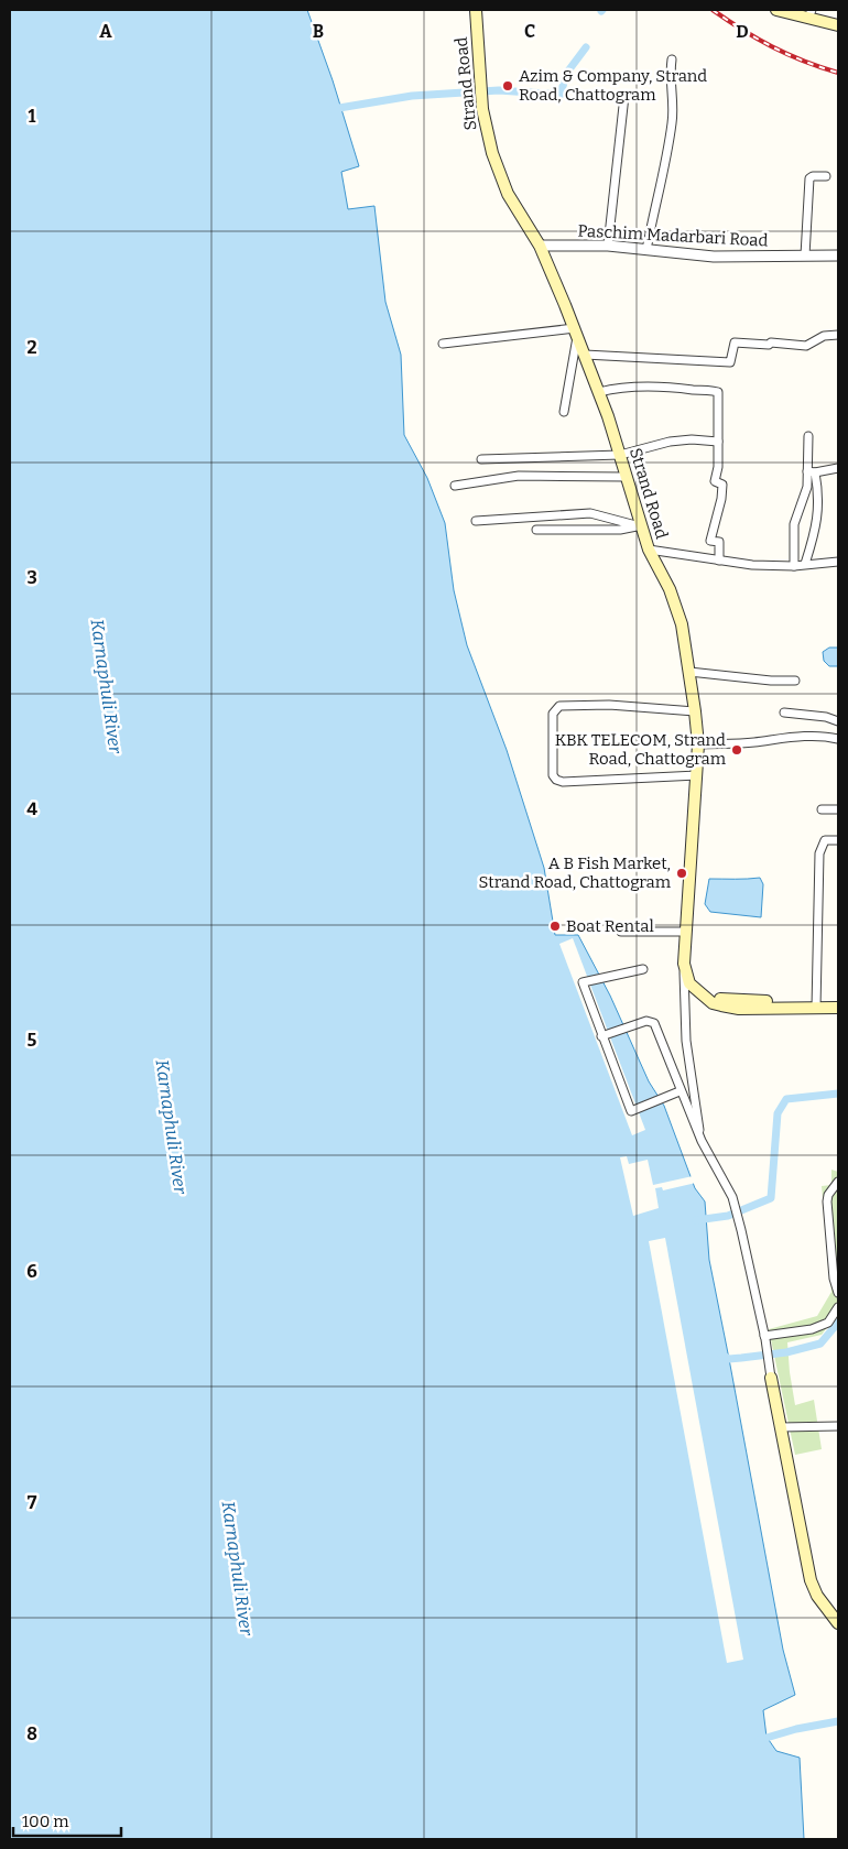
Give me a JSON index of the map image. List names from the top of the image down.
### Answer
{
  "streets": {
    "main road": ["Strand Road"],
    "street": ["Paschim Madarbari Road"]
  },
  "crossings": [
    ["Strand Road", "Paschim Madarbari Road"]
  ],
  "water": ["Karnaphuli River"],
  "places": [
    "Azim & Company, Strand Road, Chattogram",
    "KBK TELECOM, Strand Road, Chattogram",
    "A B Fish Market, Strand Road, Chattogram",
    "Boat Rental"
  ],
  "scale_bar": "100 m",
  "grid": {
    "columns": [
      "A",
      "B",
      "C",
      "D"
    ],
    "rows": [
      "1",
      "2",
      "3",
      "4",
      "5",
      "6",
      "7",
      "8"
    ]
  }
}
